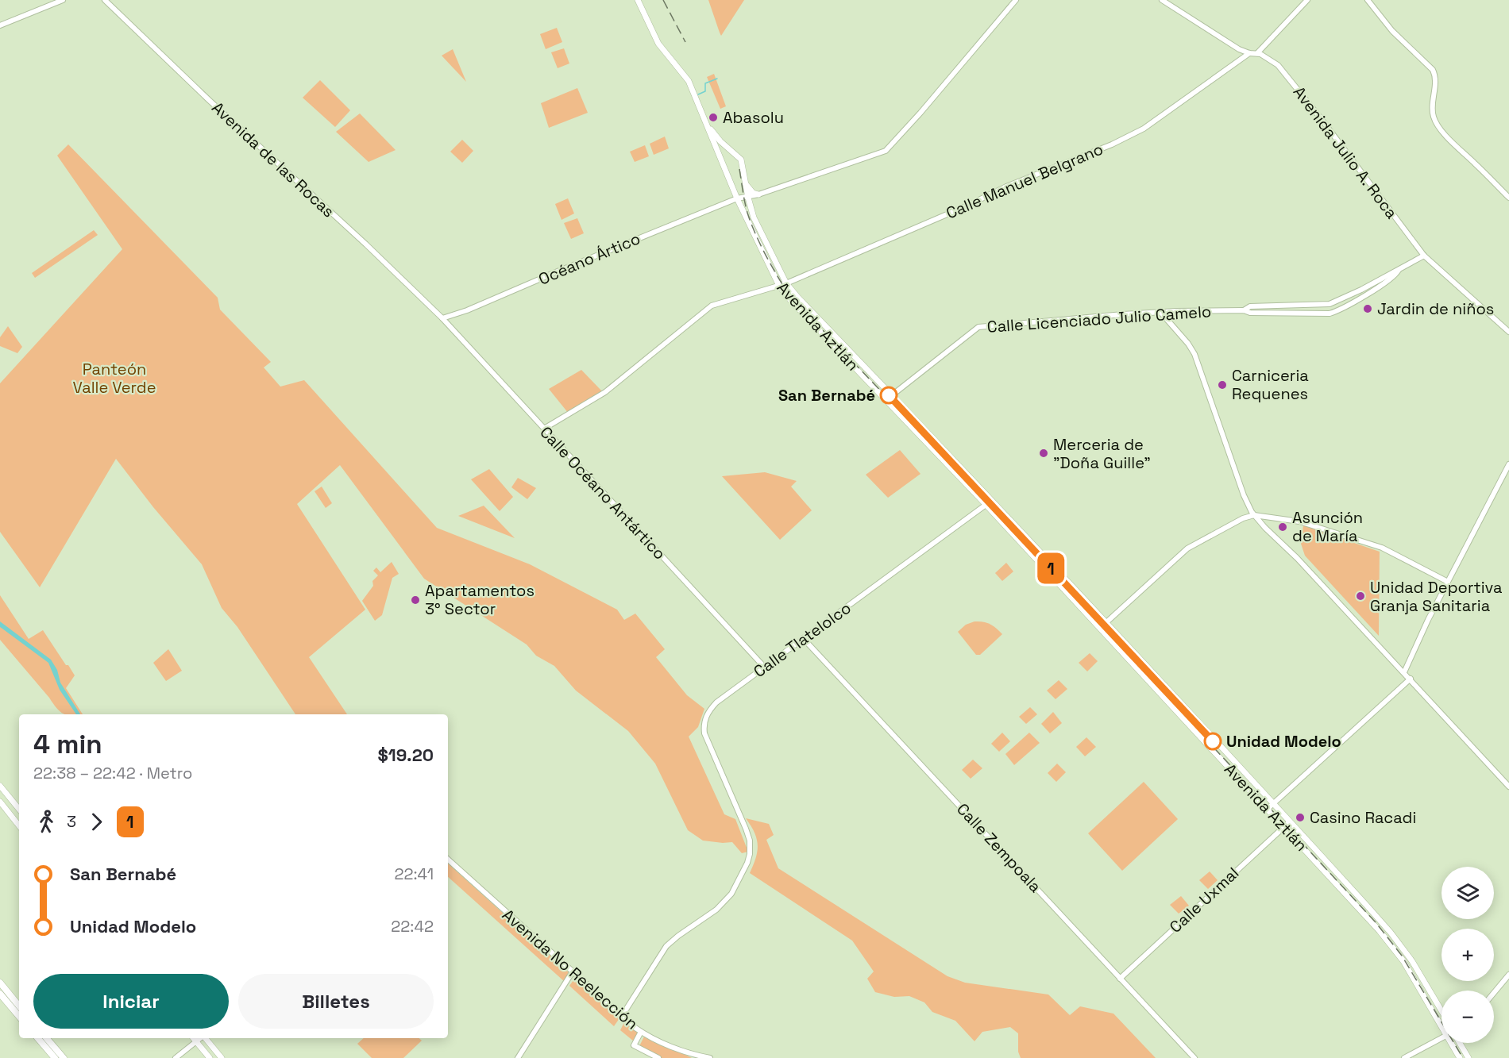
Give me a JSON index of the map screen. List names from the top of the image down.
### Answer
{
  "streets": {
    "main road": ["Avenida Aztlán"],
    "street": [
      "Avenida Julio A. Roca",
      "Avenida de las Rocas",
      "Calle Manuel Belgrano",
      "Océano Ártico",
      "Calle Licenciado Julio Camelo",
      "Calle Océano Antártico",
      "Calle Tlatelolco",
      "Calle Zempoala",
      "Calle Uxmal",
      "Avenida No Reelección"
    ]
  },
  "crossings": [
    ["Avenida de las Rocas", "Océano Ártico"],
    ["Avenida de las Rocas", "Calle Océano Antártico"],
    ["Calle Manuel Belgrano", "Avenida Aztlán"],
    ["Calle Manuel Belgrano", "Calle Océano Antártico"],
    ["Océano Ártico", "Avenida Aztlán"],
    ["Océano Ártico", "Calle Océano Antártico"],
    ["Calle Licenciado Julio Camelo", "Avenida Aztlán"],
    ["Avenida Aztlán", "Calle Tlatelolco"],
    ["Avenida Aztlán", "Calle Uxmal"],
    ["Calle Océano Antártico", "Calle Tlatelolco"],
    ["Calle Tlatelolco", "Calle Zempoala"],
    ["Calle Tlatelolco", "Avenida No Reelección"],
    ["Calle Zempoala", "Calle Uxmal"]
  ],
  "parks": ["Panteón Valle Verde"],
  "places": [
    "Abasolu",
    "Jardin de niños",
    "Carniceria Requenes",
    "San Bernabé",
    "Merceria de \"Doña Guille\"",
    "Asunción de María",
    "Unidad Deportiva Granja Sanitaria",
    "Apartamentos 3° Sector",
    "Unidad Modelo",
    "Casino Racadi"
  ],
  "lines": ["metro line 1"],
  "page": {
    "on_map": "1",
    "heading": ["4 min", "22:38 – 22:42 · Metro", "$19.20"],
    "legs": ["3", "1"],
    "list": [
      {
        "name": "San Bernabé",
        "value": "22:41"
      },
      {
        "name": "Unidad Modelo",
        "value": "22:42"
      }
    ],
    "map_buttons": ["+", "−"],
    "buttons": ["Iniciar", "Billetes"]
  }
}
